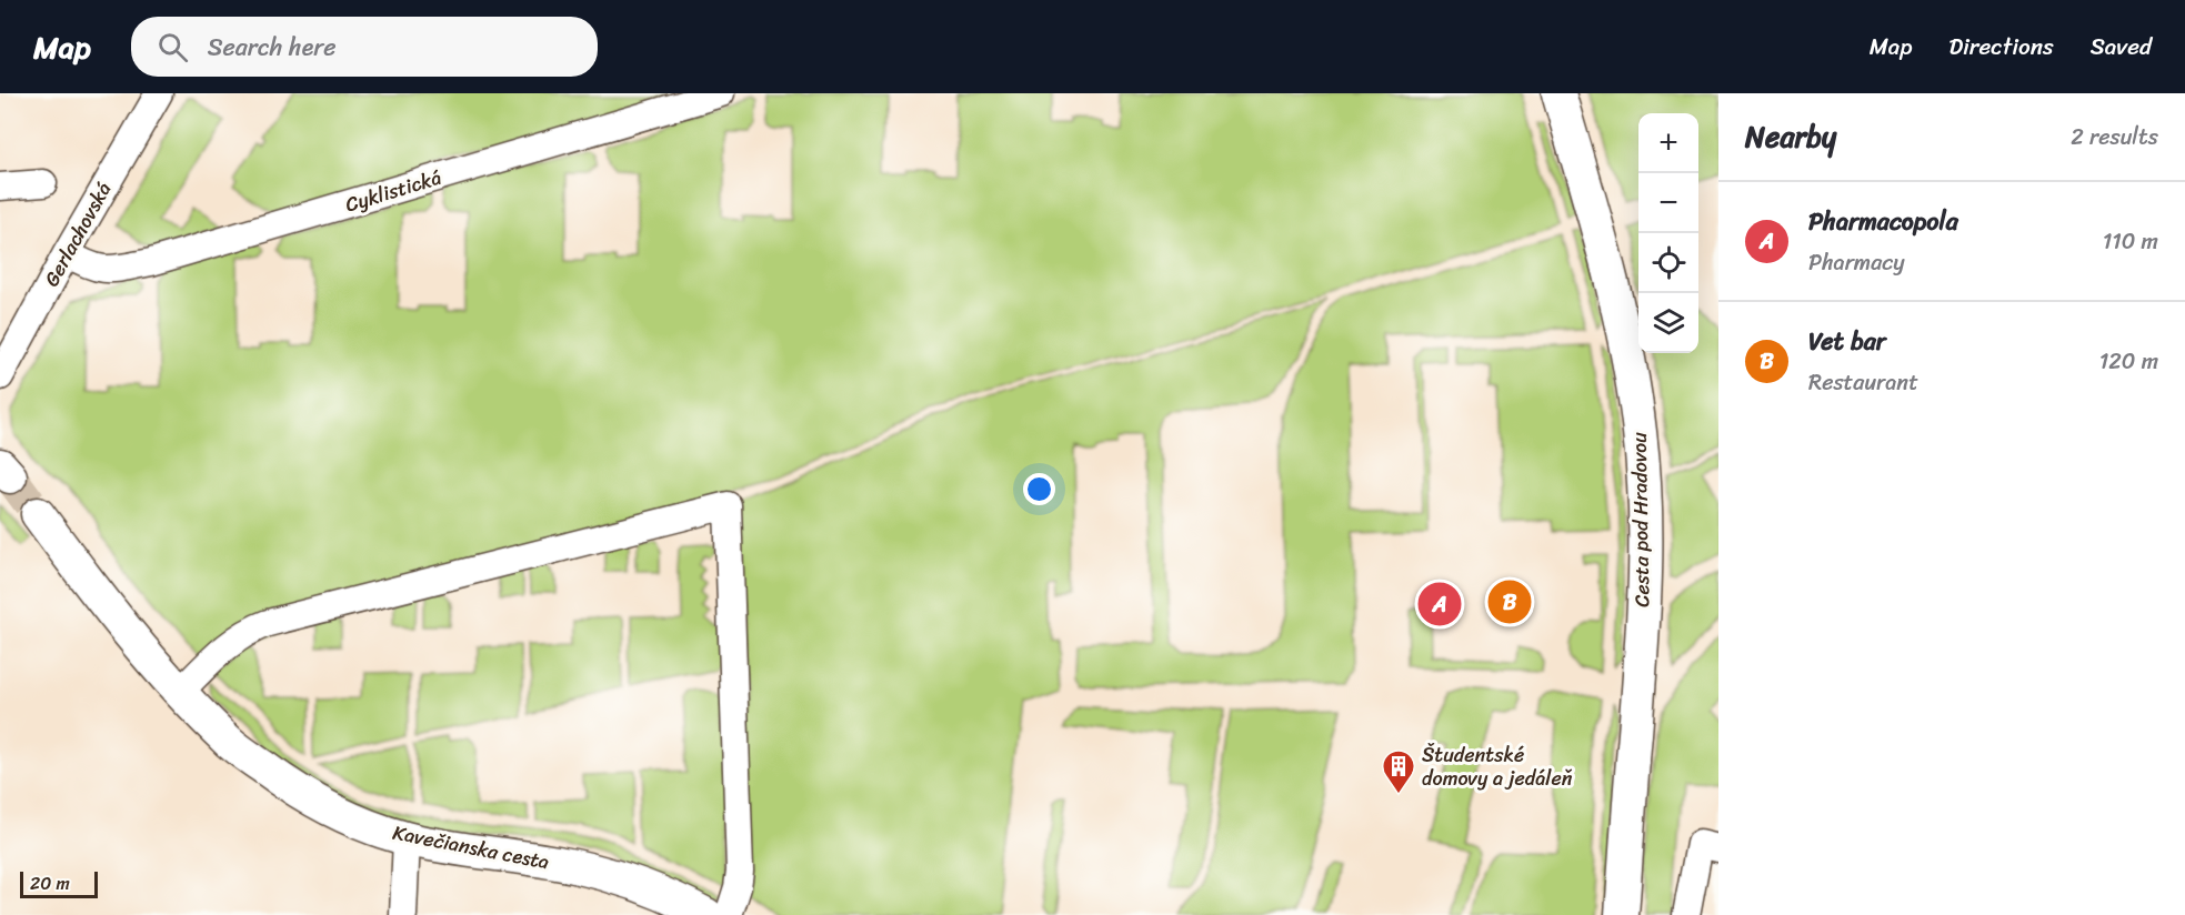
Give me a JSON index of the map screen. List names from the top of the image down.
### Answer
{
  "streets": {
    "street": [
      "Cyklistická",
      "Gerlachovská",
      "Cesta pod Hradovou",
      "Kavečianska cesta"
    ]
  },
  "crossings": [
    ["Cyklistická", "Gerlachovská"]
  ],
  "places": {
    "building": ["Študentské domovy a jedáleň"]
  },
  "scale_bar": "20 m",
  "page": {
    "header": "Map",
    "search": "Search here",
    "nav": ["Map", "Directions", "Saved"],
    "heading": ["Nearby", "2 results"],
    "map_buttons": ["+", "−"],
    "list": [
      {
        "mark": "A",
        "name": "Pharmacopola",
        "note": "Pharmacy",
        "value": "110 m"
      },
      {
        "mark": "B",
        "name": "Vet bar",
        "note": "Restaurant",
        "value": "120 m"
      }
    ],
    "pins": ["B", "A"],
    "scale": "20 m"
  }
}
